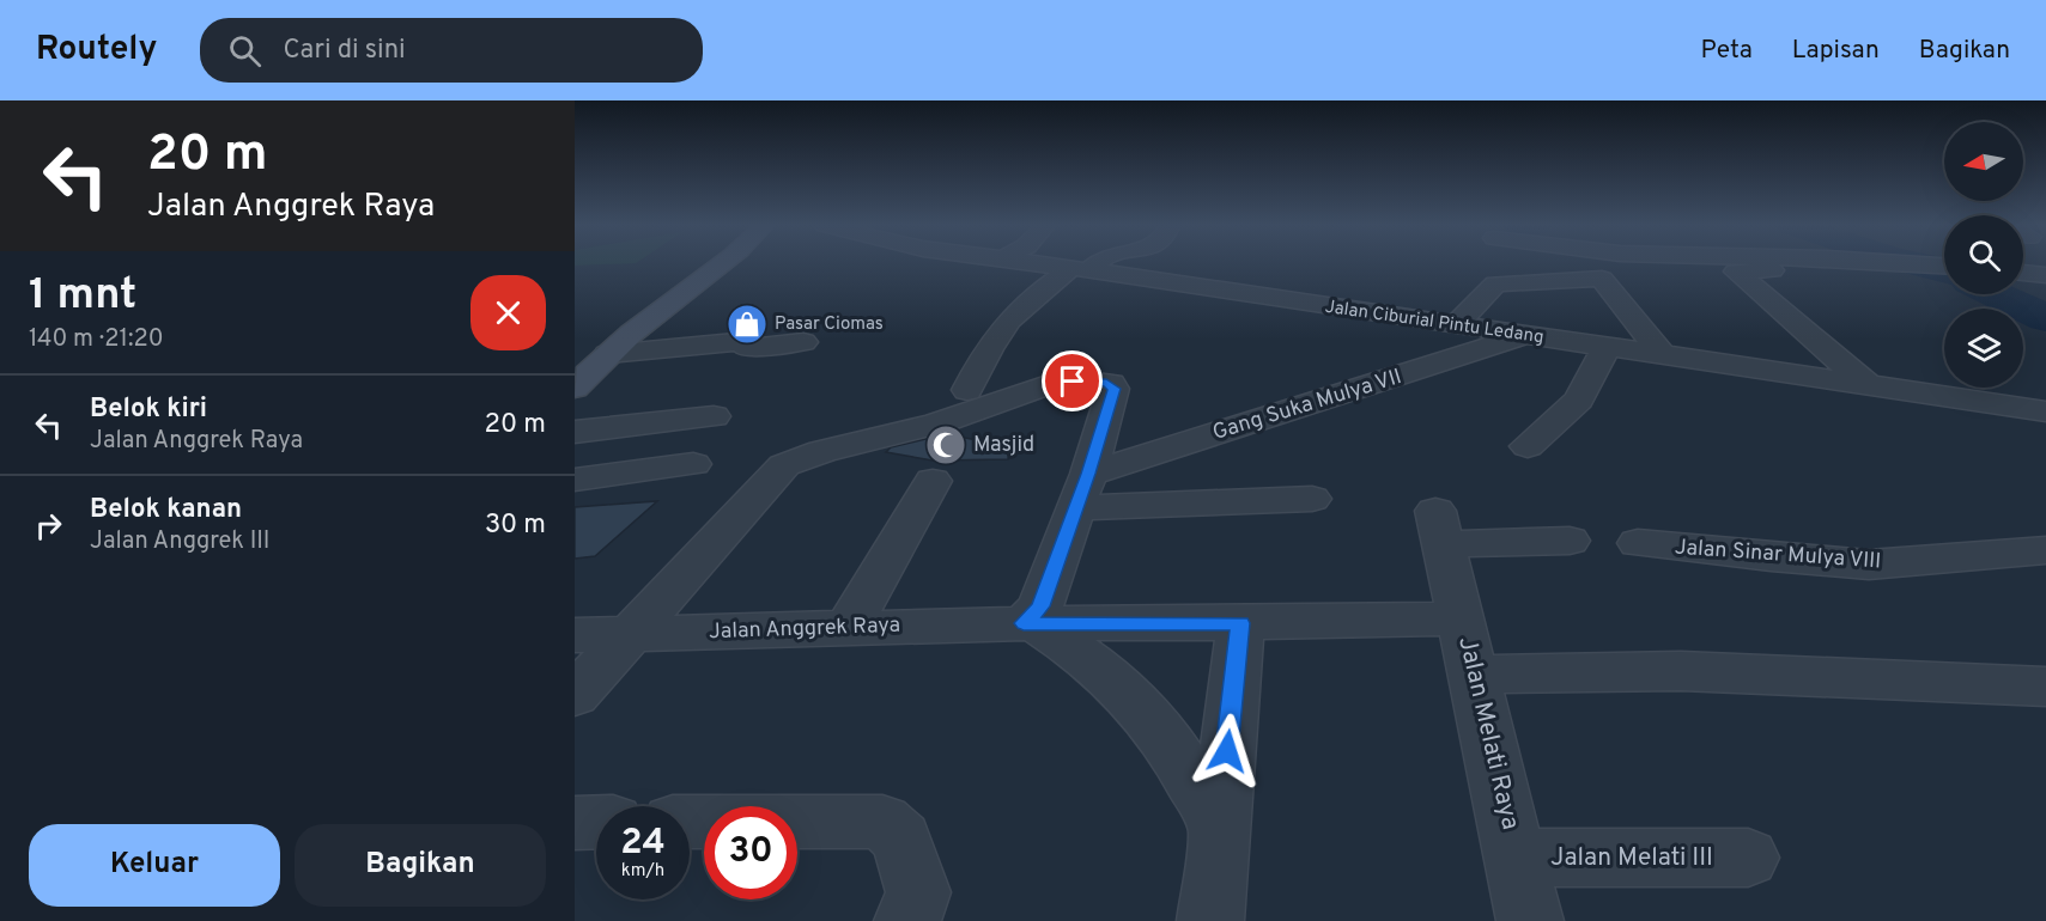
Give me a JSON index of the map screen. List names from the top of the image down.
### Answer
{
  "streets": {
    "street": [
      "Jalan Ciburial Pintu Ledang",
      "Gang Suka Mulya VII",
      "Jalan Sinar Mulya VIII",
      "Jalan Anggrek Raya",
      "Jalan Melati Raya",
      "Jalan Melati III"
    ]
  },
  "crossings": [
    ["Jalan Ciburial Pintu Ledang", "Gang Suka Mulya VII"],
    ["Jalan Anggrek Raya", "Jalan Melati Raya"],
    ["Jalan Melati Raya", "Jalan Melati III"]
  ],
  "places": {
    "shop": ["Pasar Ciomas"],
    "mosque": ["Masjid"]
  },
  "north": "left",
  "page": {
    "header": "Routely",
    "search": "Cari di sini",
    "nav": ["Peta", "Lapisan", "Bagikan"],
    "turn": ["20 m", "Jalan Anggrek Raya"],
    "heading": ["1 mnt", "140 m · 21:20"],
    "list": [
      {
        "name": "Belok kiri",
        "note": "Jalan Anggrek Raya",
        "value": "20 m"
      },
      {
        "name": "Belok kanan",
        "note": "Jalan Anggrek III",
        "value": "30 m"
      }
    ],
    "speed": "24 km/h",
    "limit": "30",
    "buttons": ["Keluar", "Bagikan"]
  }
}
